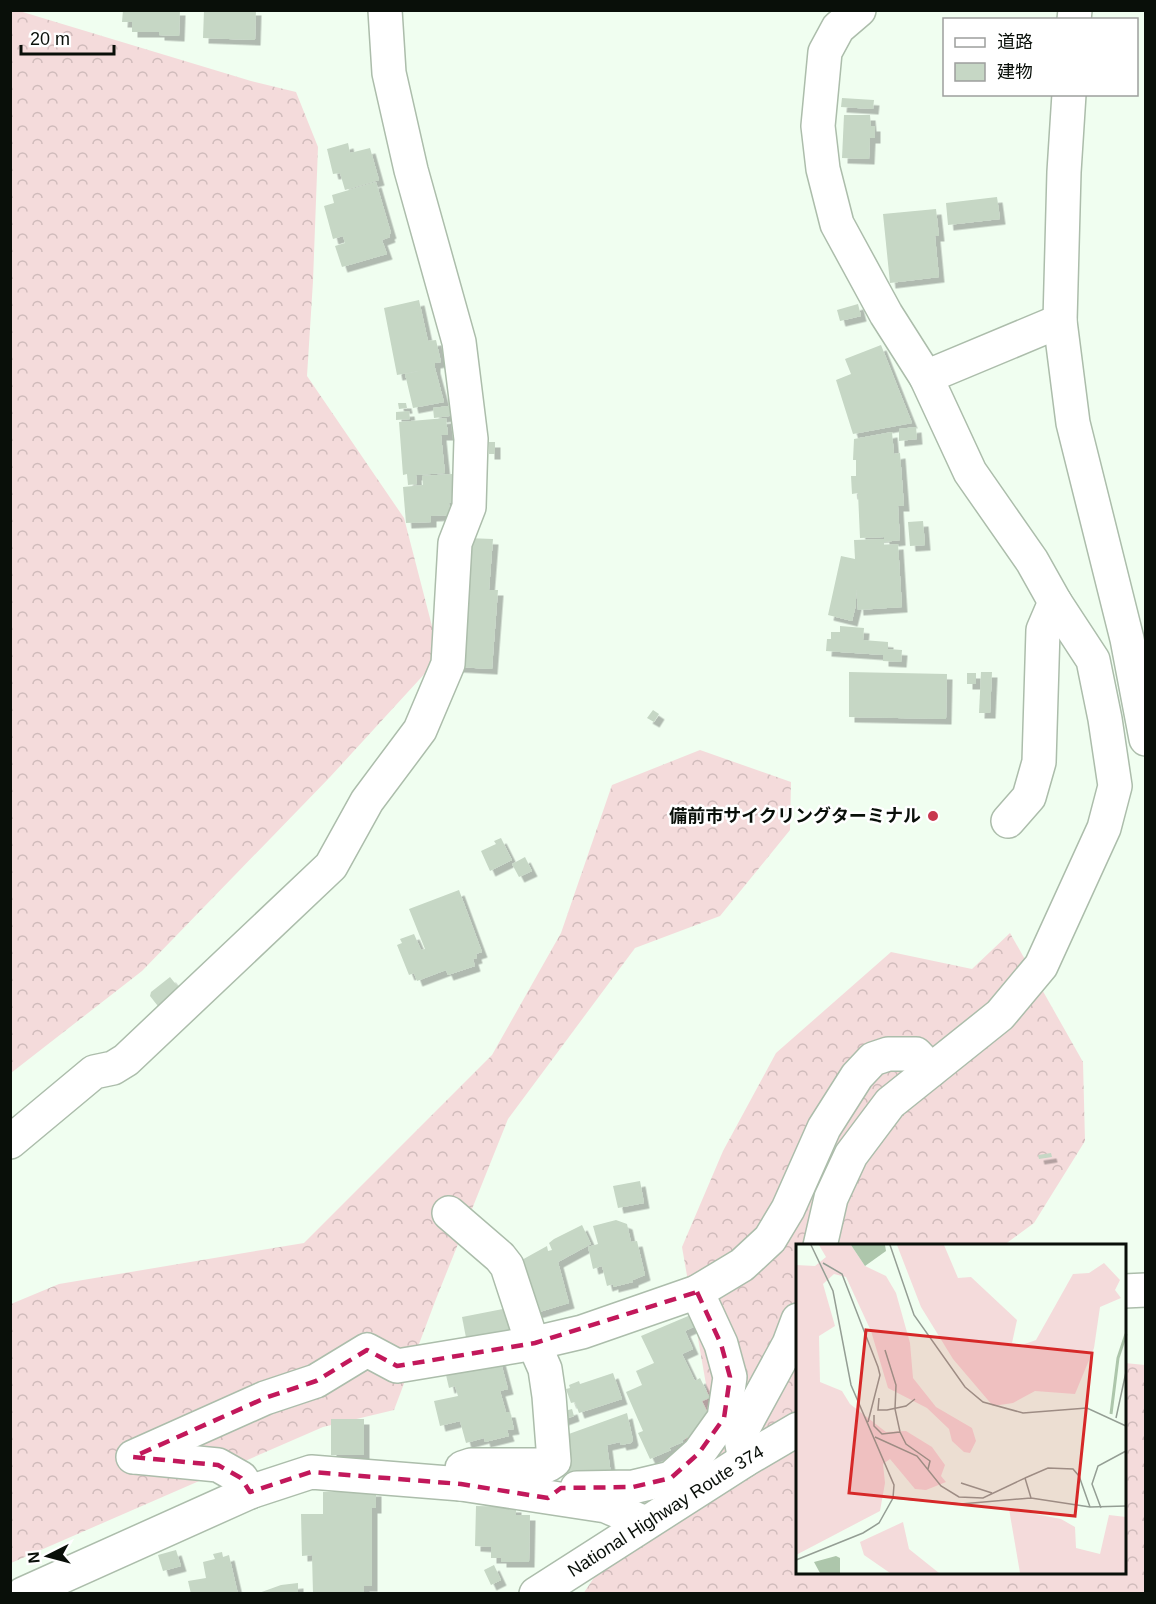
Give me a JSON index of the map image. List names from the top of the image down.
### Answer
{
  "streets": {
    "main road": ["National Highway Route 374"]
  },
  "places": ["備前市サイクリングターミナル"],
  "legend": ["道路", "建物"],
  "scale_bar": "20 m",
  "north": "left"
}
